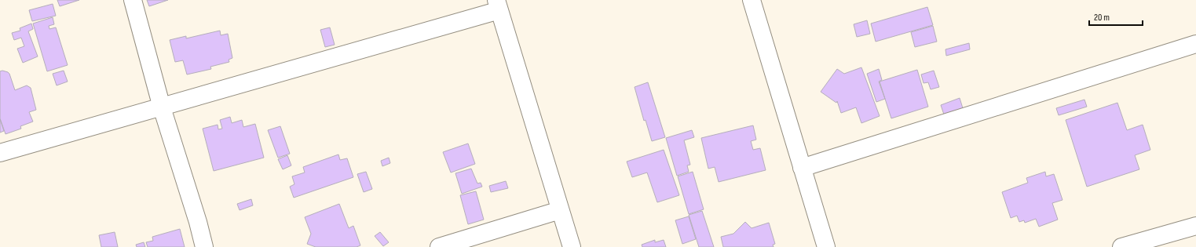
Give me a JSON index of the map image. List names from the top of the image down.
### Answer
{
  "scale_bar": "20 m"
}
